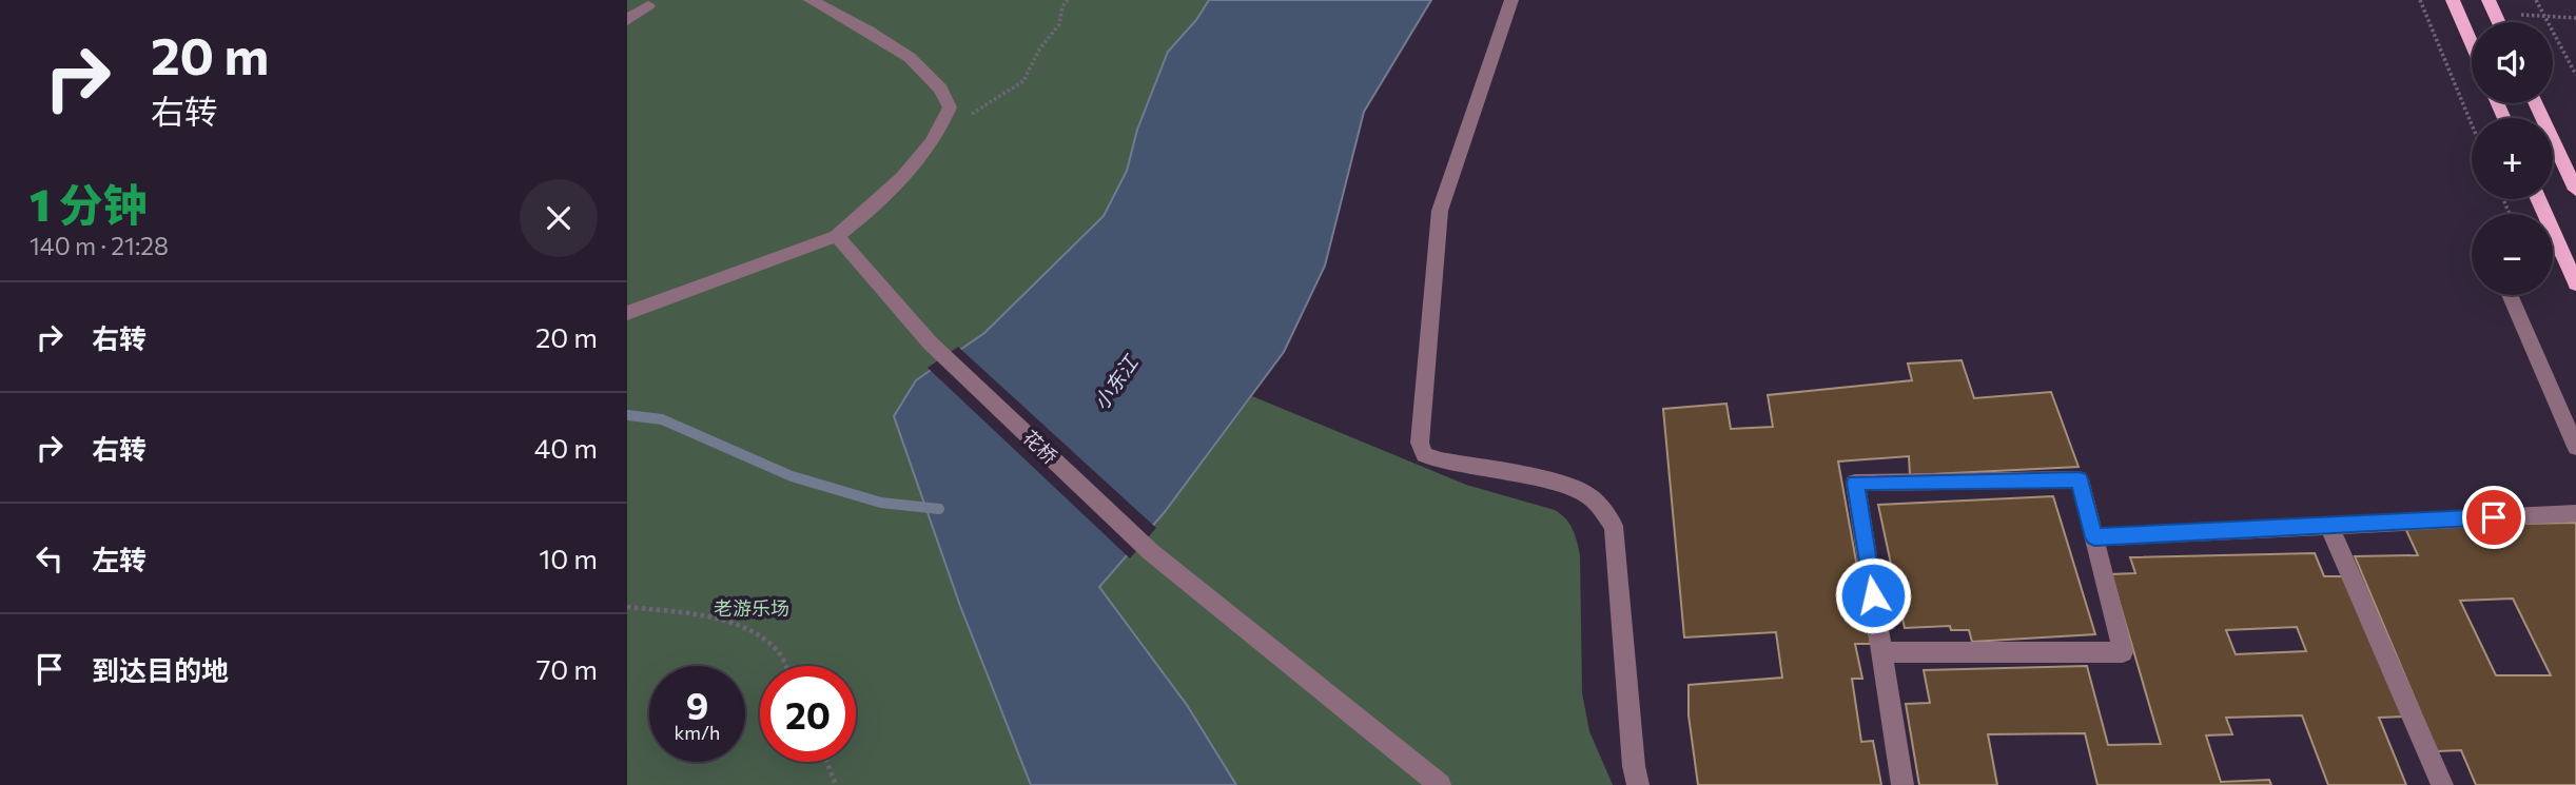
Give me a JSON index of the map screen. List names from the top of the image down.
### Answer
{
  "streets": {
    "street": ["花桥"]
  },
  "water": ["小东江"],
  "parks": ["老游乐场"],
  "page": {
    "turn": ["20 m", "右转"],
    "map_buttons": ["+", "−"],
    "heading": ["1 分钟", "140 m · 21:28"],
    "list": [
      {
        "name": "右转",
        "value": "20 m"
      },
      {
        "name": "右转",
        "value": "40 m"
      },
      {
        "name": "左转",
        "value": "10 m"
      },
      {
        "name": "到达目的地",
        "value": "70 m"
      }
    ],
    "speed": "9 km/h",
    "limit": "20"
  }
}
